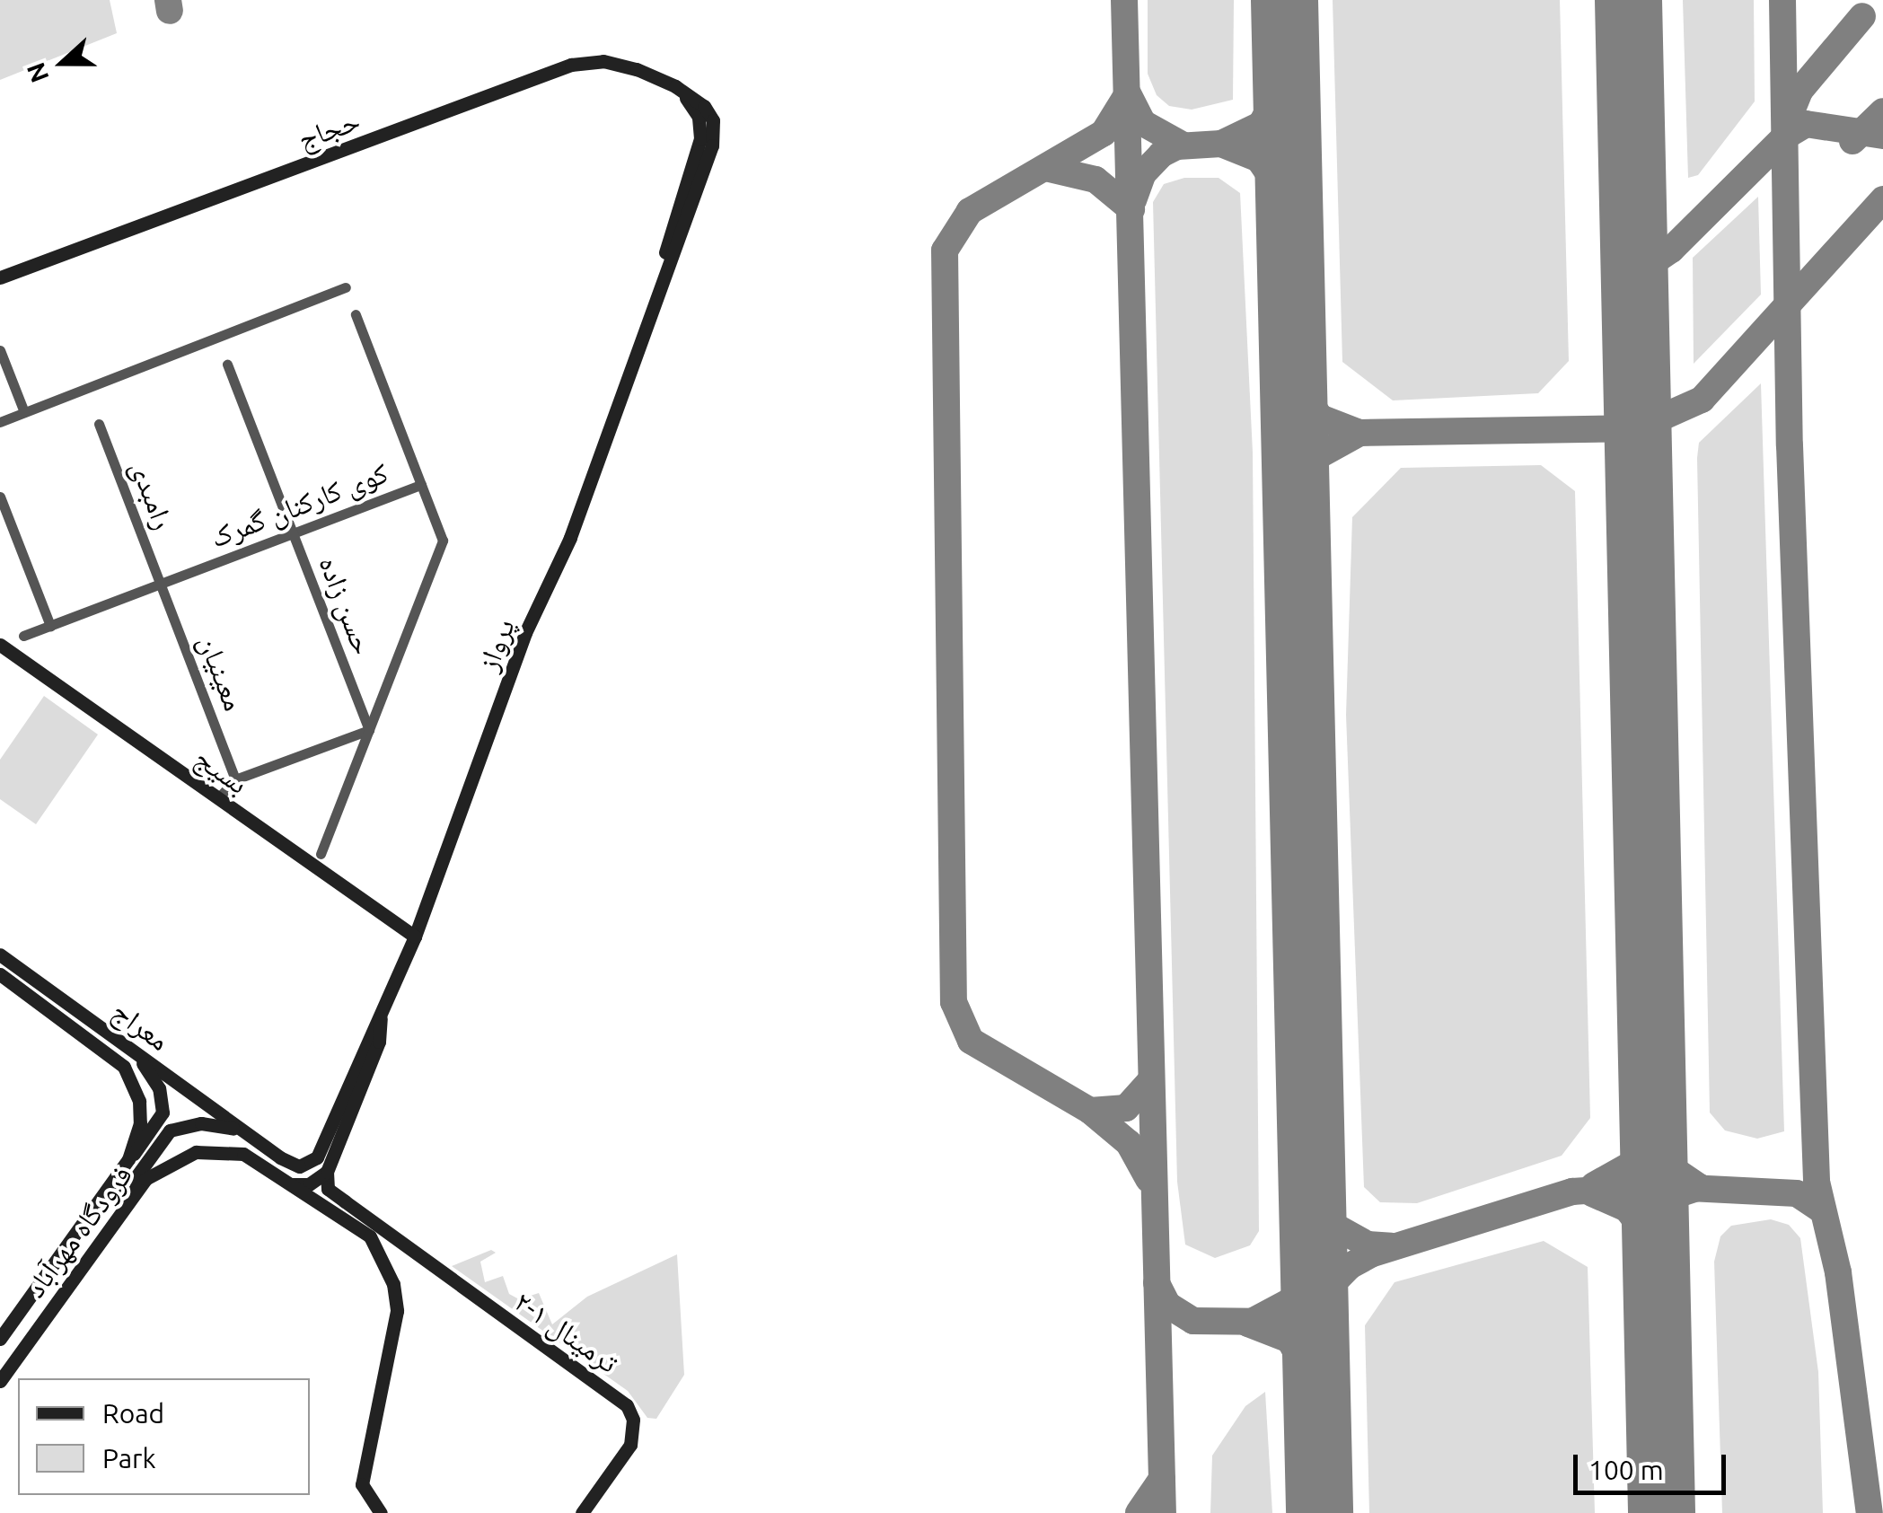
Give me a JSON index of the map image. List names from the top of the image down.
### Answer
{
  "streets": {
    "main road": [
      "حجاج",
      "پرواز",
      "بسیج",
      "معراج",
      "فرودگاه مهرآباد",
      "ترمینال ۱-۲"
    ],
    "street": [
      "رامبدی",
      "کوی کارکنان گمرک",
      "حسن زاده",
      "معینیان"
    ]
  },
  "crossings": [
    ["حجاج", "پرواز"],
    ["رامبدی", "کوی کارکنان گمرک"],
    ["رامبدی", "معینیان"],
    ["کوی کارکنان گمرک", "حسن زاده"],
    ["کوی کارکنان گمرک", "معینیان"],
    ["پرواز", "بسیج"],
    ["پرواز", "معراج"],
    ["معراج", "فرودگاه مهرآباد"]
  ],
  "legend": ["Road", "Park"],
  "scale_bar": "100 m",
  "north": "left"
}
